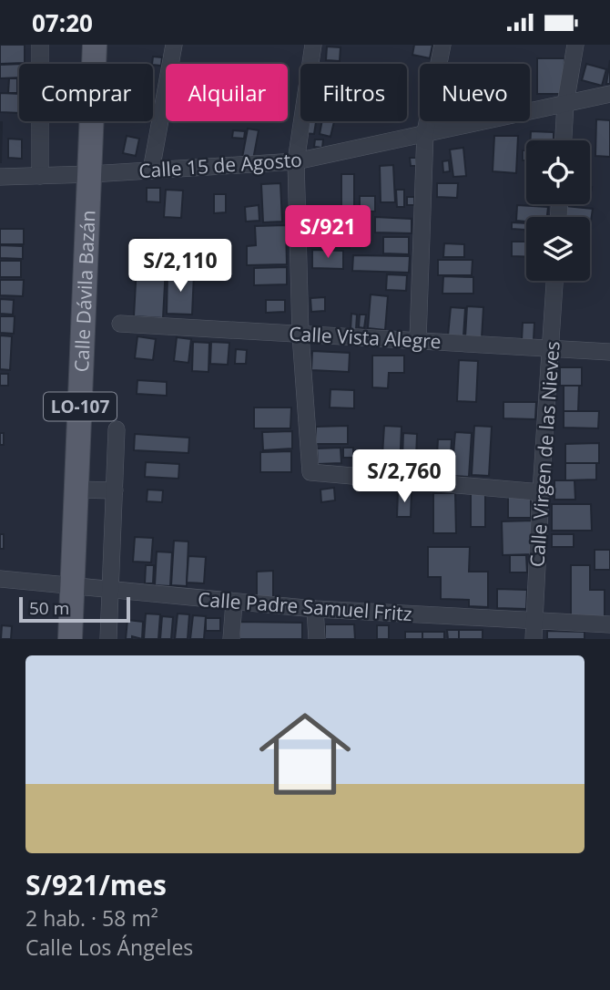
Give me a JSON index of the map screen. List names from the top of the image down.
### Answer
{
  "streets": {
    "main road": ["Calle Dávila Bazán", "LO-107"],
    "street": [
      "Calle 15 de Agosto",
      "Calle Vista Alegre",
      "Calle Virgen de las Nieves",
      "Calle Padre Samuel Fritz"
    ]
  },
  "crossings": [
    ["Calle 15 de Agosto", "Calle Dávila Bazán"],
    ["Calle 15 de Agosto", "LO-107"],
    ["Calle Dávila Bazán", "LO-107"],
    ["Calle Dávila Bazán", "Calle Padre Samuel Fritz"],
    ["Calle Vista Alegre", "Calle Virgen de las Nieves"],
    ["Calle Virgen de las Nieves", "Calle Padre Samuel Fritz"]
  ],
  "scale_bar": "50 m",
  "page": {
    "status": "07:20",
    "chip": [
      "Comprar",
      "Alquilar",
      "Filtros",
      "Nuevo"
    ],
    "price": ["S/921", "S/2,110", "S/2,760"],
    "scale": "50 m",
    "list": [
      {
        "name": "S/921/mes",
        "note": "2 hab. · 58 m² · Calle Los Ángeles"
      }
    ]
  }
}
